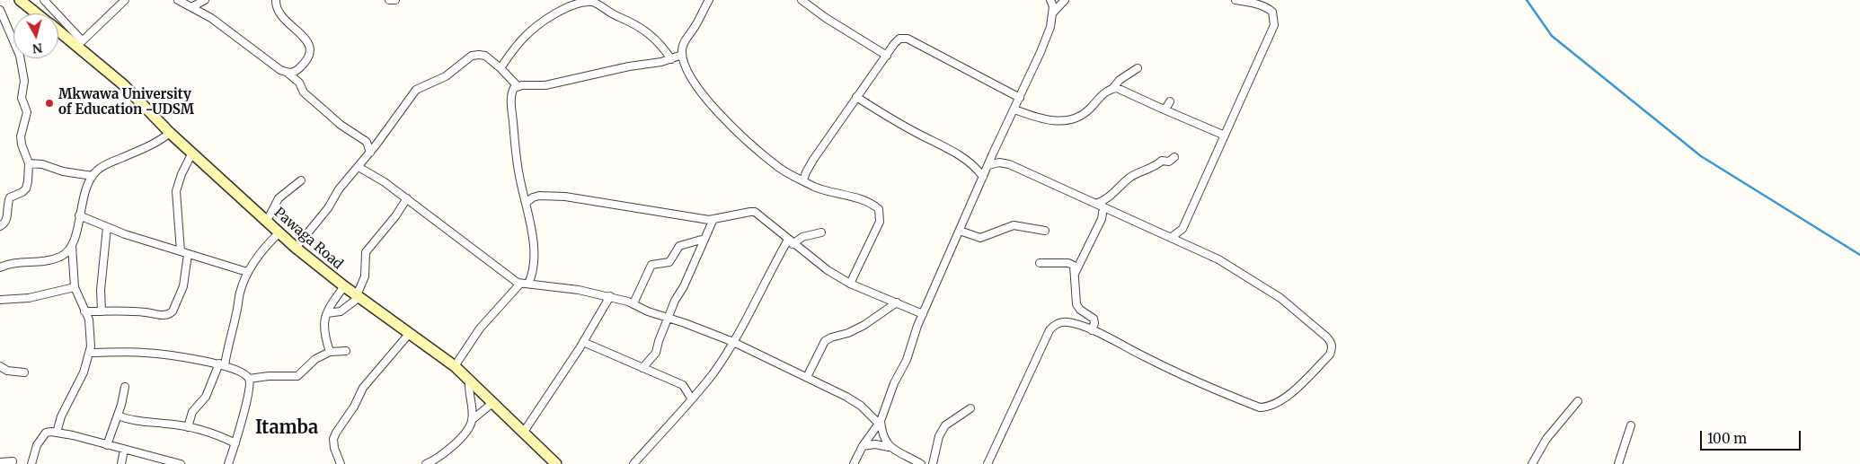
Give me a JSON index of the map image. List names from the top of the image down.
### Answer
{
  "streets": {
    "main road": ["Pawaga Road"]
  },
  "districts": ["Itamba"],
  "places": ["Mkwawa University of Education -UDSM"],
  "scale_bar": "100 m",
  "north": "bottom"
}
